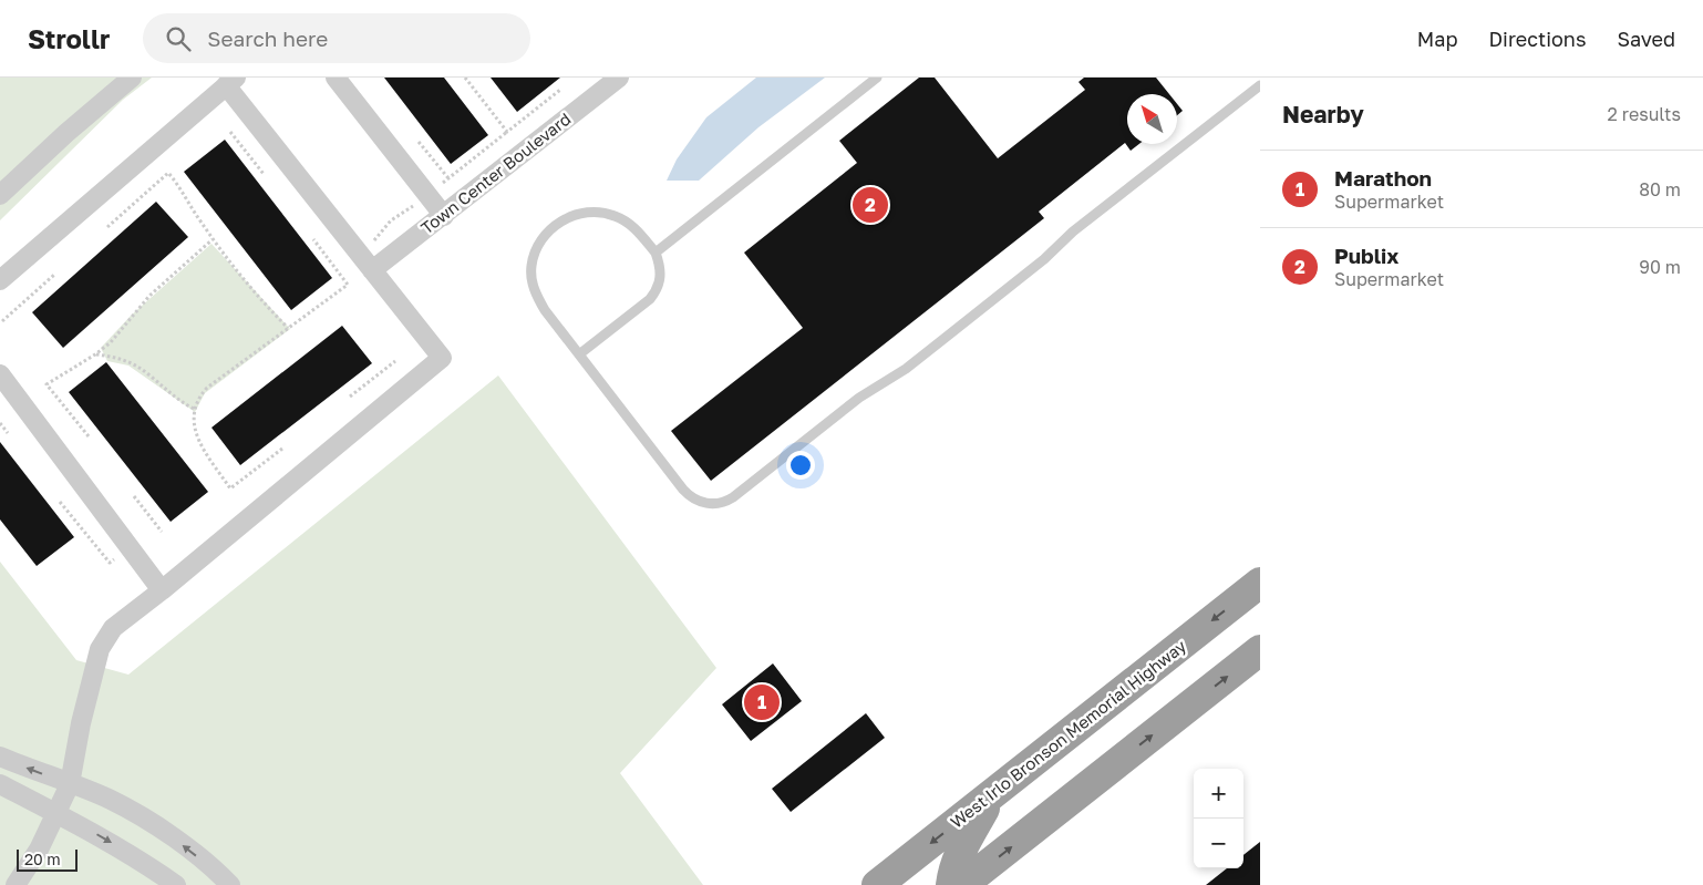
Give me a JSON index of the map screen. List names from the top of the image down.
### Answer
{
  "streets": {
    "highway": ["West Irlo Bronson Memorial Highway"],
    "street": ["Town Center Boulevard"]
  },
  "scale_bar": "20 m",
  "north": "top left",
  "page": {
    "header": "Strollr",
    "search": "Search here",
    "nav": ["Map", "Directions", "Saved"],
    "heading": ["Nearby", "2 results"],
    "list": [
      {
        "mark": "1",
        "name": "Marathon",
        "note": "Supermarket",
        "value": "80 m"
      },
      {
        "mark": "2",
        "name": "Publix",
        "note": "Supermarket",
        "value": "90 m"
      }
    ],
    "pins": ["2", "1"],
    "map_buttons": ["+", "−"],
    "scale": "20 m"
  }
}
